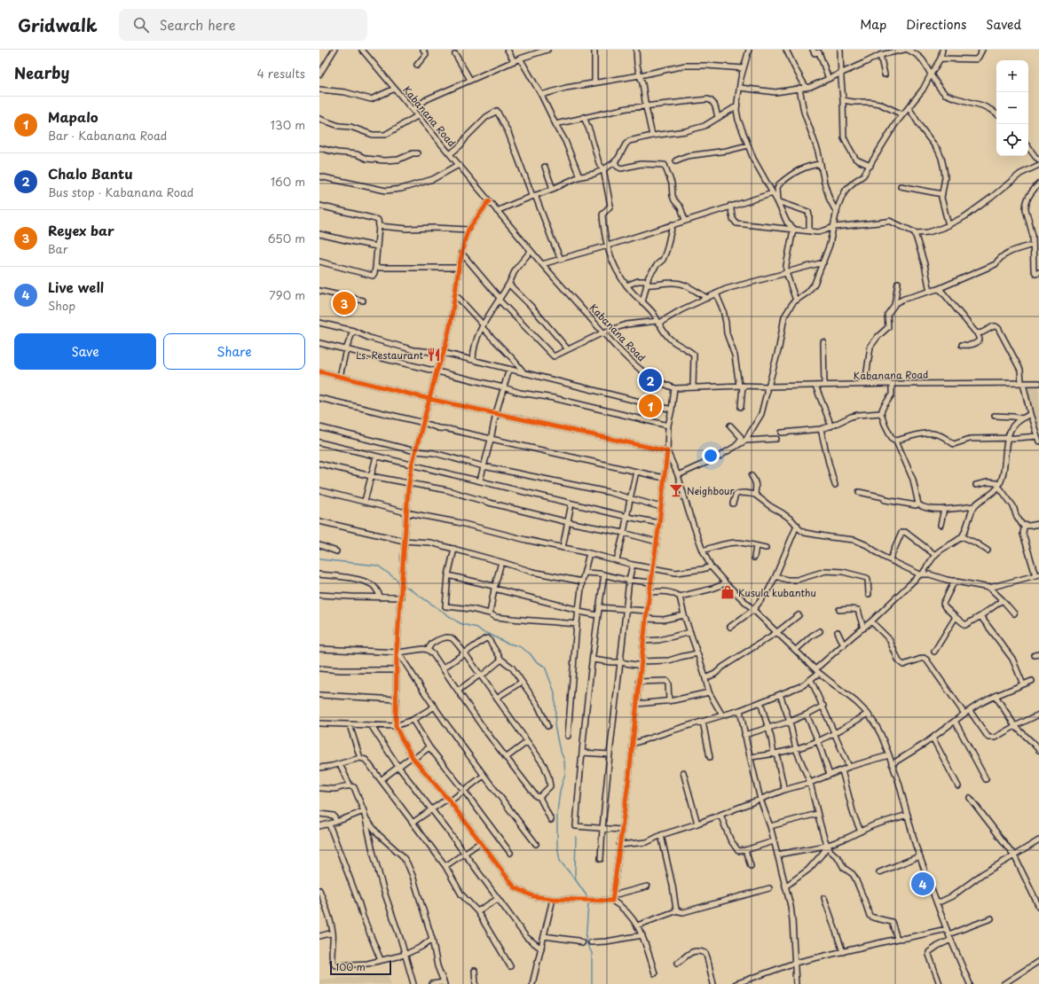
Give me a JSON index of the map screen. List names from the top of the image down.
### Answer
{
  "streets": {
    "street": ["Kabanana Road"]
  },
  "places": {
    "restaurant": ["Ls. Restaurant"],
    "bar": ["Neighbour"],
    "shop": ["Kusula kubanthu"]
  },
  "scale_bar": "100 m",
  "page": {
    "header": "Gridwalk",
    "search": "Search here",
    "nav": ["Map", "Directions", "Saved"],
    "heading": ["Nearby", "4 results"],
    "map_buttons": ["+", "−"],
    "list": [
      {
        "mark": "1",
        "name": "Mapalo",
        "note": "Bar · Kabanana Road",
        "value": "130 m"
      },
      {
        "mark": "2",
        "name": "Chalo Bantu",
        "note": "Bus stop · Kabanana Road",
        "value": "160 m"
      },
      {
        "mark": "3",
        "name": "Reyex bar",
        "note": "Bar",
        "value": "650 m"
      },
      {
        "mark": "4",
        "name": "Live well",
        "note": "Shop",
        "value": "790 m"
      }
    ],
    "pins": [
      "3",
      "2",
      "1",
      "4"
    ],
    "buttons": ["Save", "Share"],
    "scale": "100 m"
  }
}
